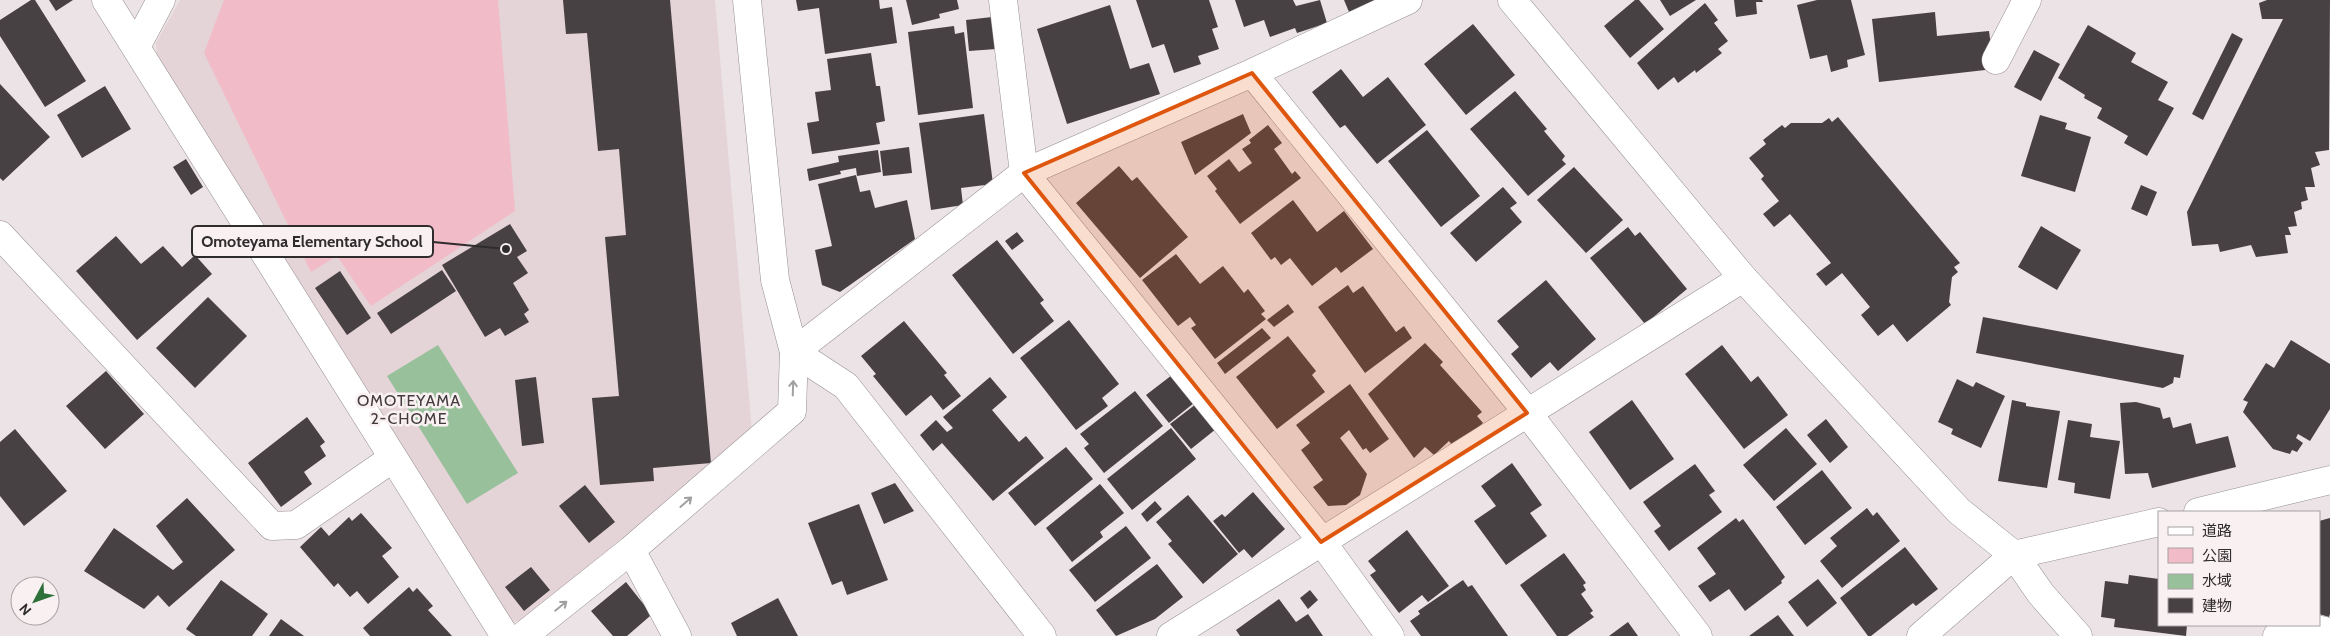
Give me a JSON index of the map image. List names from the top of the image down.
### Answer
{
  "districts": ["OMOTEYAMA 2-CHOME"],
  "places": ["Omoteyama Elementary School"],
  "legend": [
    "道路",
    "公園",
    "水域",
    "建物"
  ],
  "north": "bottom left"
}
